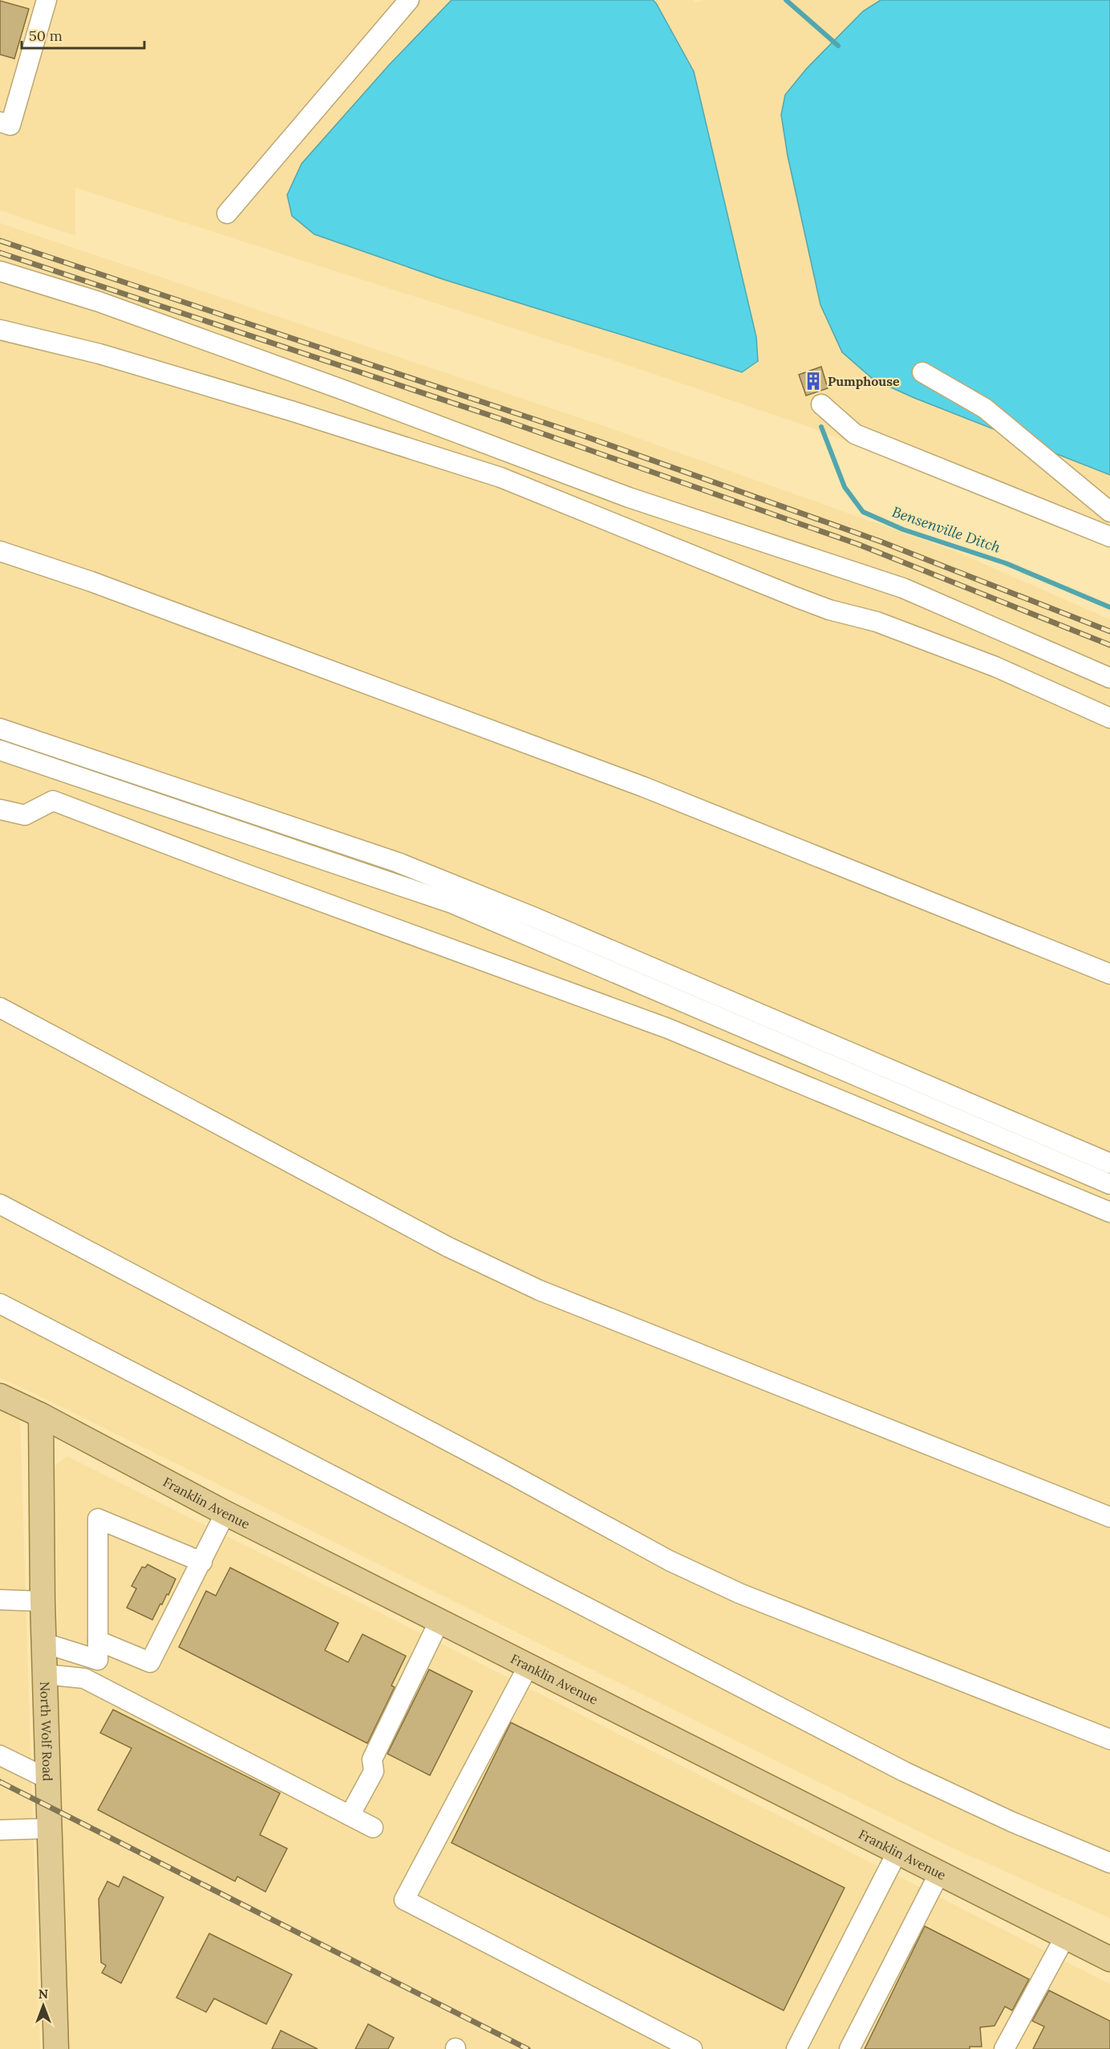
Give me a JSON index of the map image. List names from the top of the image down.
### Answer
{
  "streets": {
    "main road": ["Franklin Avenue", "North Wolf Road"]
  },
  "crossings": [
    ["Franklin Avenue", "North Wolf Road"]
  ],
  "water": ["Bensenville Ditch"],
  "places": {
    "building": ["Pumphouse"]
  },
  "scale_bar": "50 m",
  "north": "top"
}
